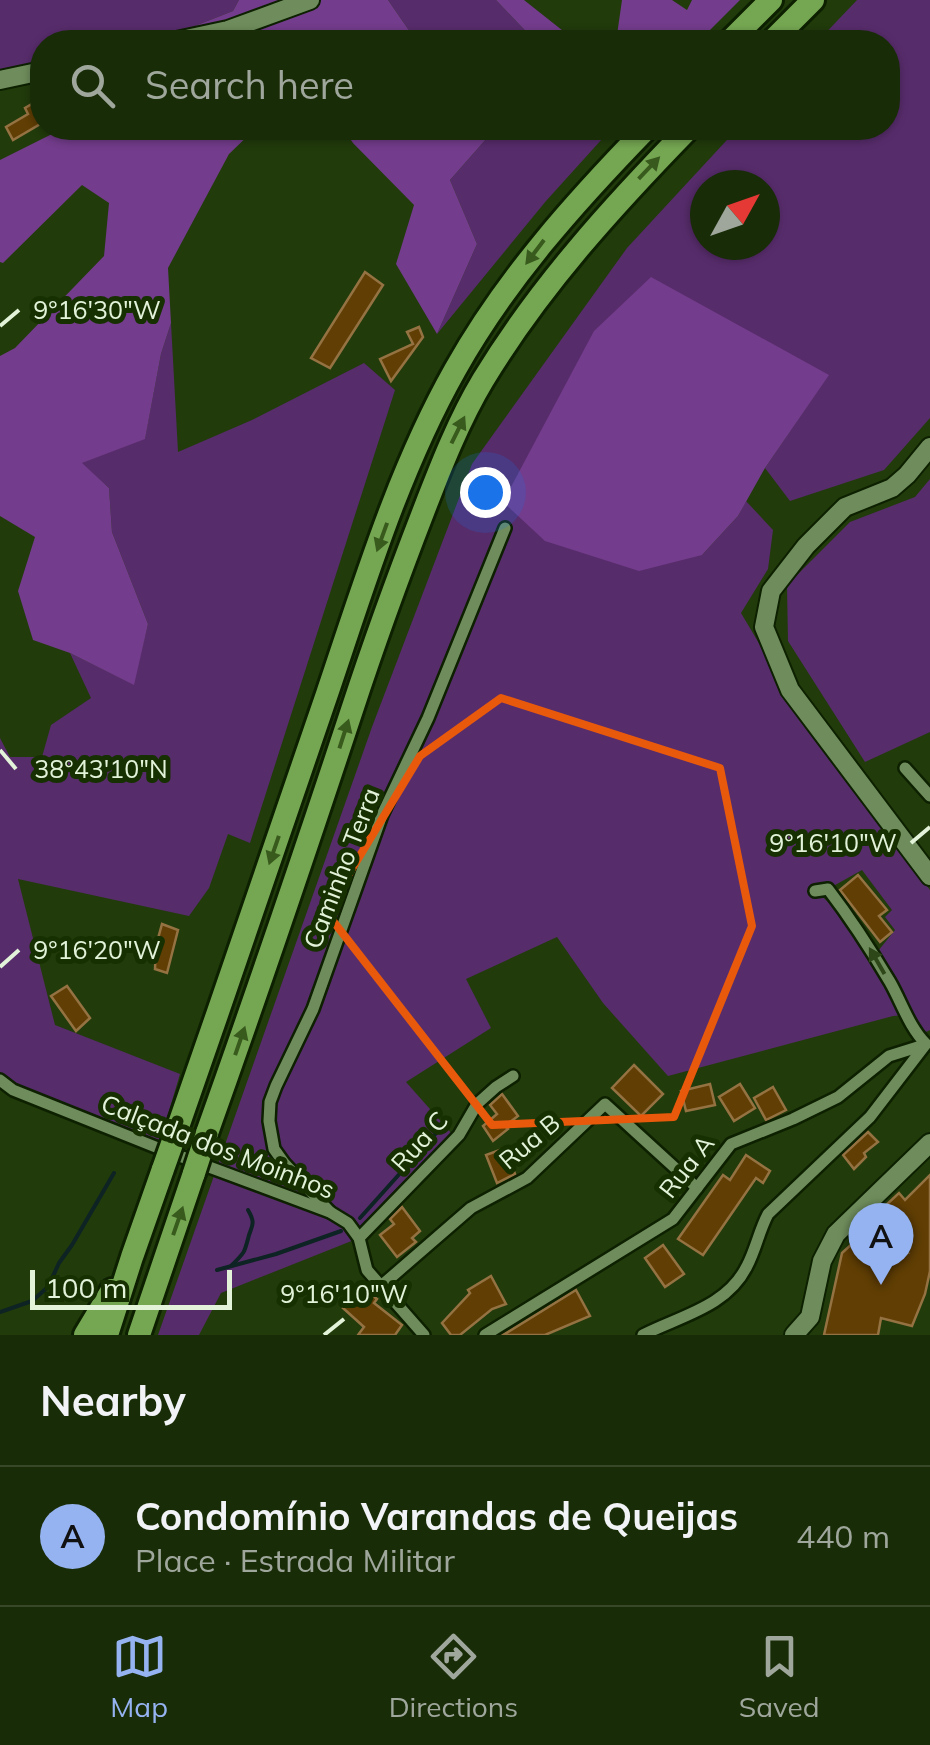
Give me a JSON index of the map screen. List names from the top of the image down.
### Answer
{
  "streets": {
    "street": [
      "Caminho Terra",
      "Rua C",
      "Rua B",
      "Calçada dos Moinhos",
      "Rua A"
    ]
  },
  "crossings": [
    ["Caminho Terra", "Calçada dos Moinhos"],
    ["Rua C", "Calçada dos Moinhos"],
    ["Rua B", "Calçada dos Moinhos"],
    ["Rua B", "Rua A"]
  ],
  "scale_bar": "100 m",
  "north": "top right",
  "page": {
    "search": "Search here",
    "pins": "A",
    "scale": "100 m",
    "heading": "Nearby",
    "list": [
      {
        "mark": "A",
        "name": "Condomínio Varandas de Queijas",
        "note": "Place · Estrada Militar",
        "value": "440 m"
      }
    ],
    "nav": ["Map", "Directions", "Saved"]
  },
  "coordinates": [
    "9°16'30\"W",
    "38°43'10\"N",
    "9°16'10\"W",
    "9°16'20\"W"
  ]
}
